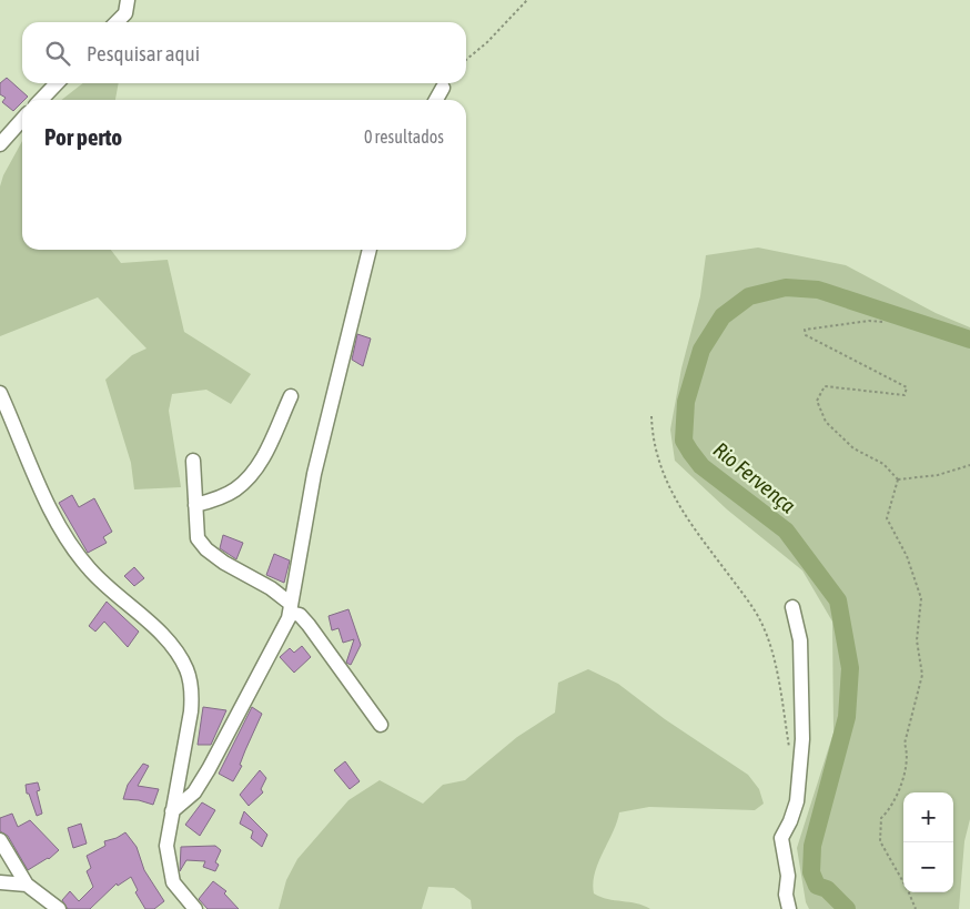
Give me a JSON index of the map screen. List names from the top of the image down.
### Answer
{
  "water": ["Rio Fervença"],
  "page": {
    "search": "Pesquisar aqui",
    "heading": ["Por perto", "0 resultados"],
    "map_buttons": ["+", "−"]
  }
}
